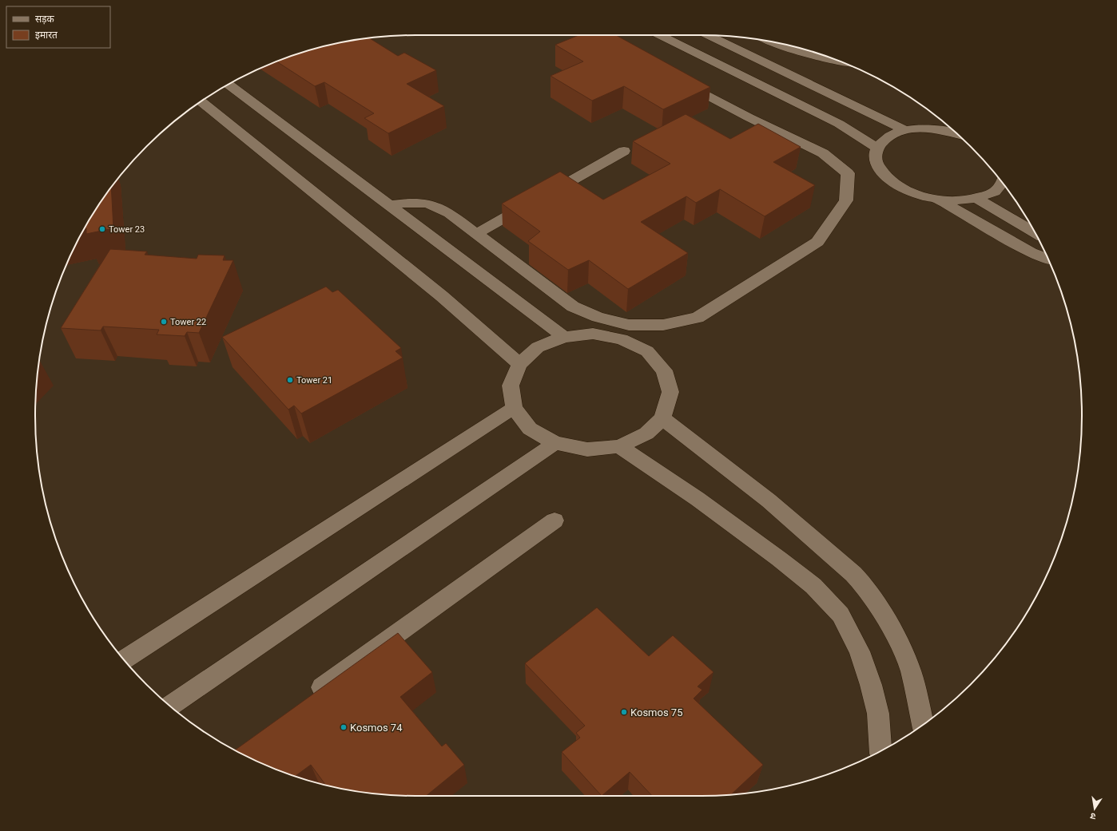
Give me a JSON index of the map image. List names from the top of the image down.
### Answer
{
  "places": [
    "Tower 23",
    "Tower 22",
    "Tower 21",
    "Kosmos 75",
    "Kosmos 74"
  ],
  "legend": ["सड़क", "इमारत"],
  "north": "bottom"
}
